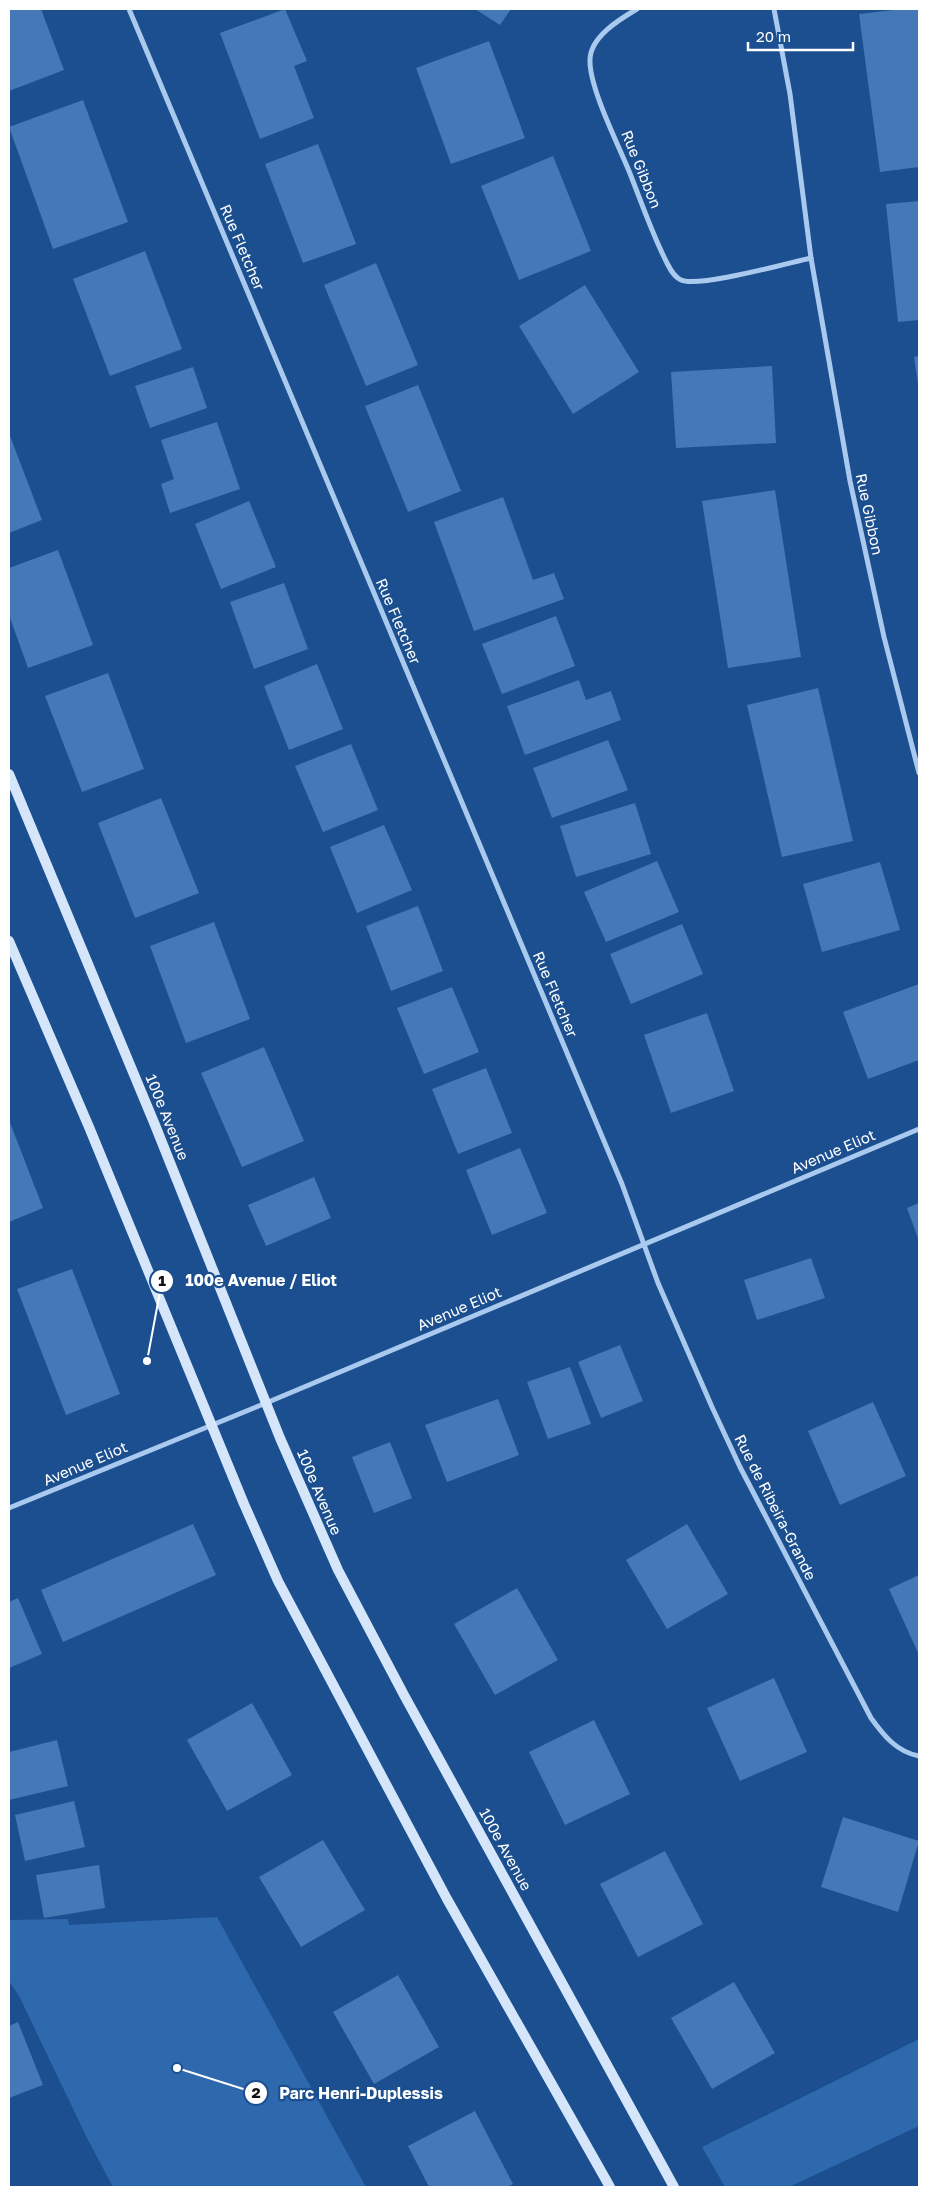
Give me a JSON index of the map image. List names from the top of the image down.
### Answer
{
  "streets": {
    "street": [
      "Rue Gibbon",
      "Rue Fletcher",
      "100e Avenue",
      "Avenue Eliot",
      "Rue de Ribeira-Grande"
    ]
  },
  "crossings": [
    ["Rue Fletcher", "Avenue Eliot"],
    ["Rue Fletcher", "Rue de Ribeira-Grande"],
    ["100e Avenue", "Avenue Eliot"],
    ["Avenue Eliot", "Rue de Ribeira-Grande"]
  ],
  "places": ["100e Avenue / Eliot", "Parc Henri-Duplessis"],
  "scale_bar": "20 m"
}
